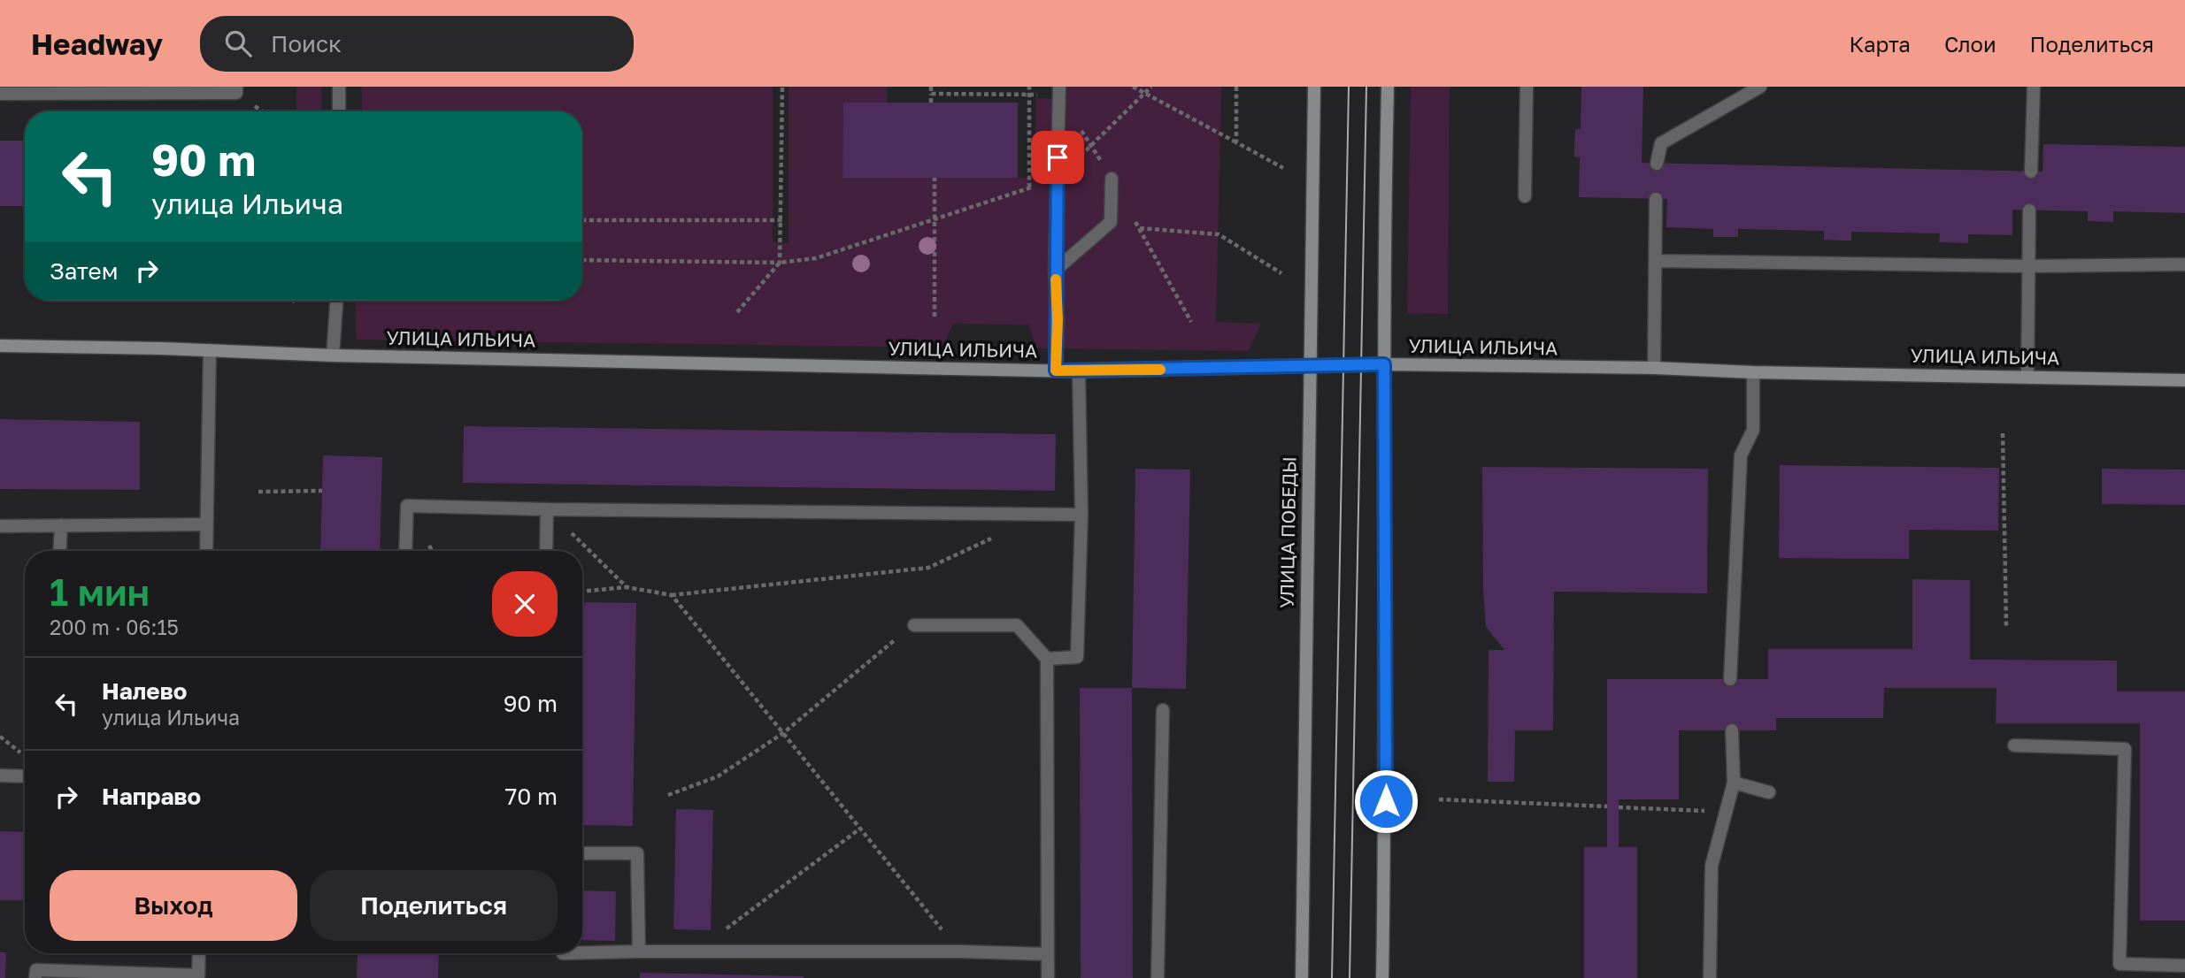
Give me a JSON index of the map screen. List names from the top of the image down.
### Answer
{
  "streets": {
    "street": ["УЛИЦА ИЛЬИЧА", "УЛИЦА ПОБЕДЫ"]
  },
  "crossings": [
    ["УЛИЦА ИЛЬИЧА", "УЛИЦА ПОБЕДЫ"]
  ],
  "page": {
    "header": "Headway",
    "search": "Поиск",
    "nav": ["Карта", "Слои", "Поделиться"],
    "turn": ["90 m", "улица Ильича"],
    "then": "Затем",
    "heading": ["1 мин", "200 m · 06:15"],
    "list": [
      {
        "name": "Налево",
        "note": "улица Ильича",
        "value": "90 m"
      },
      {
        "name": "Направо",
        "value": "70 m"
      }
    ],
    "buttons": ["Выход", "Поделиться"]
  }
}
